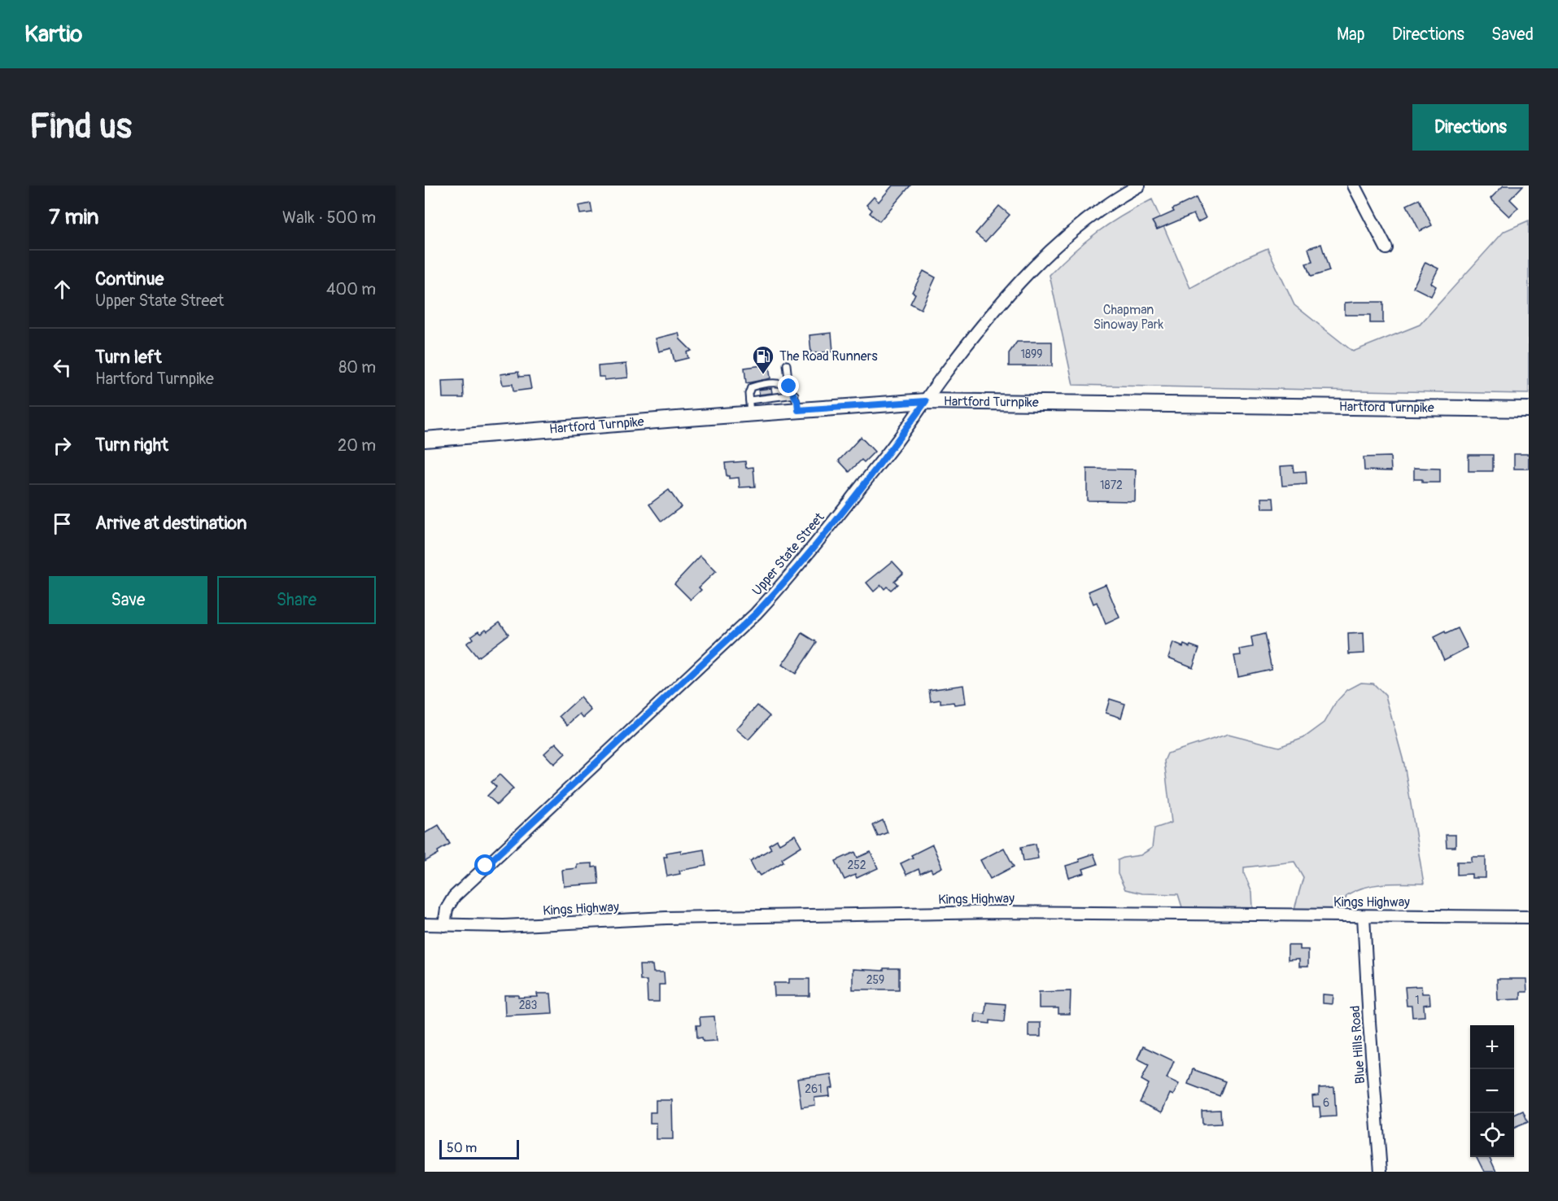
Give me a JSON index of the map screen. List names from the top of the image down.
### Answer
{
  "streets": {
    "main road": ["Hartford Turnpike"],
    "street": ["Upper State Street", "Kings Highway", "Blue Hills Road"]
  },
  "crossings": [
    ["Hartford Turnpike", "Upper State Street"],
    ["Upper State Street", "Kings Highway"],
    ["Kings Highway", "Blue Hills Road"]
  ],
  "parks": ["Chapman Sinoway Park"],
  "places": {
    "fuel station": ["The Road Runners"]
  },
  "house_numbers": [
    "1899",
    "1872",
    "252",
    "259",
    "1",
    "283",
    "261",
    "6"
  ],
  "scale_bar": "50 m",
  "page": {
    "header": "Kartio",
    "nav": ["Map", "Directions", "Saved"],
    "buttons": [
      "Directions",
      ["Save", "Share"]
    ],
    "title": "Find us",
    "heading": ["7 min", "Walk · 500 m"],
    "list": [
      ["Continue", "Upper State Street", "400 m"],
      ["Turn left", "Hartford Turnpike", "80 m"],
      ["Turn right", "20 m"],
      "Arrive at destination"
    ],
    "map_buttons": ["+", "−"],
    "scale": "50 m"
  }
}
